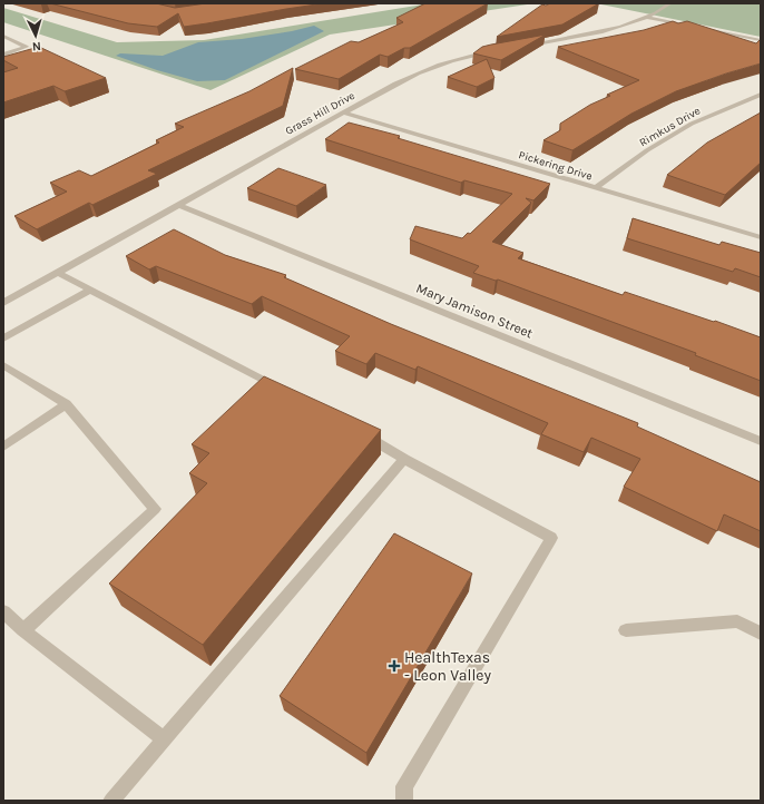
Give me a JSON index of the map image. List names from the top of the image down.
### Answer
{
  "streets": {
    "street": [
      "Grass Hill Drive",
      "Rimkus Drive",
      "Pickering Drive",
      "Mary Jamison Street"
    ]
  },
  "crossings": [
    ["Grass Hill Drive", "Pickering Drive"],
    ["Grass Hill Drive", "Mary Jamison Street"],
    ["Rimkus Drive", "Pickering Drive"]
  ],
  "places": {
    "health": ["HealthTexas - Leon Valley"]
  },
  "north": "bottom"
}
